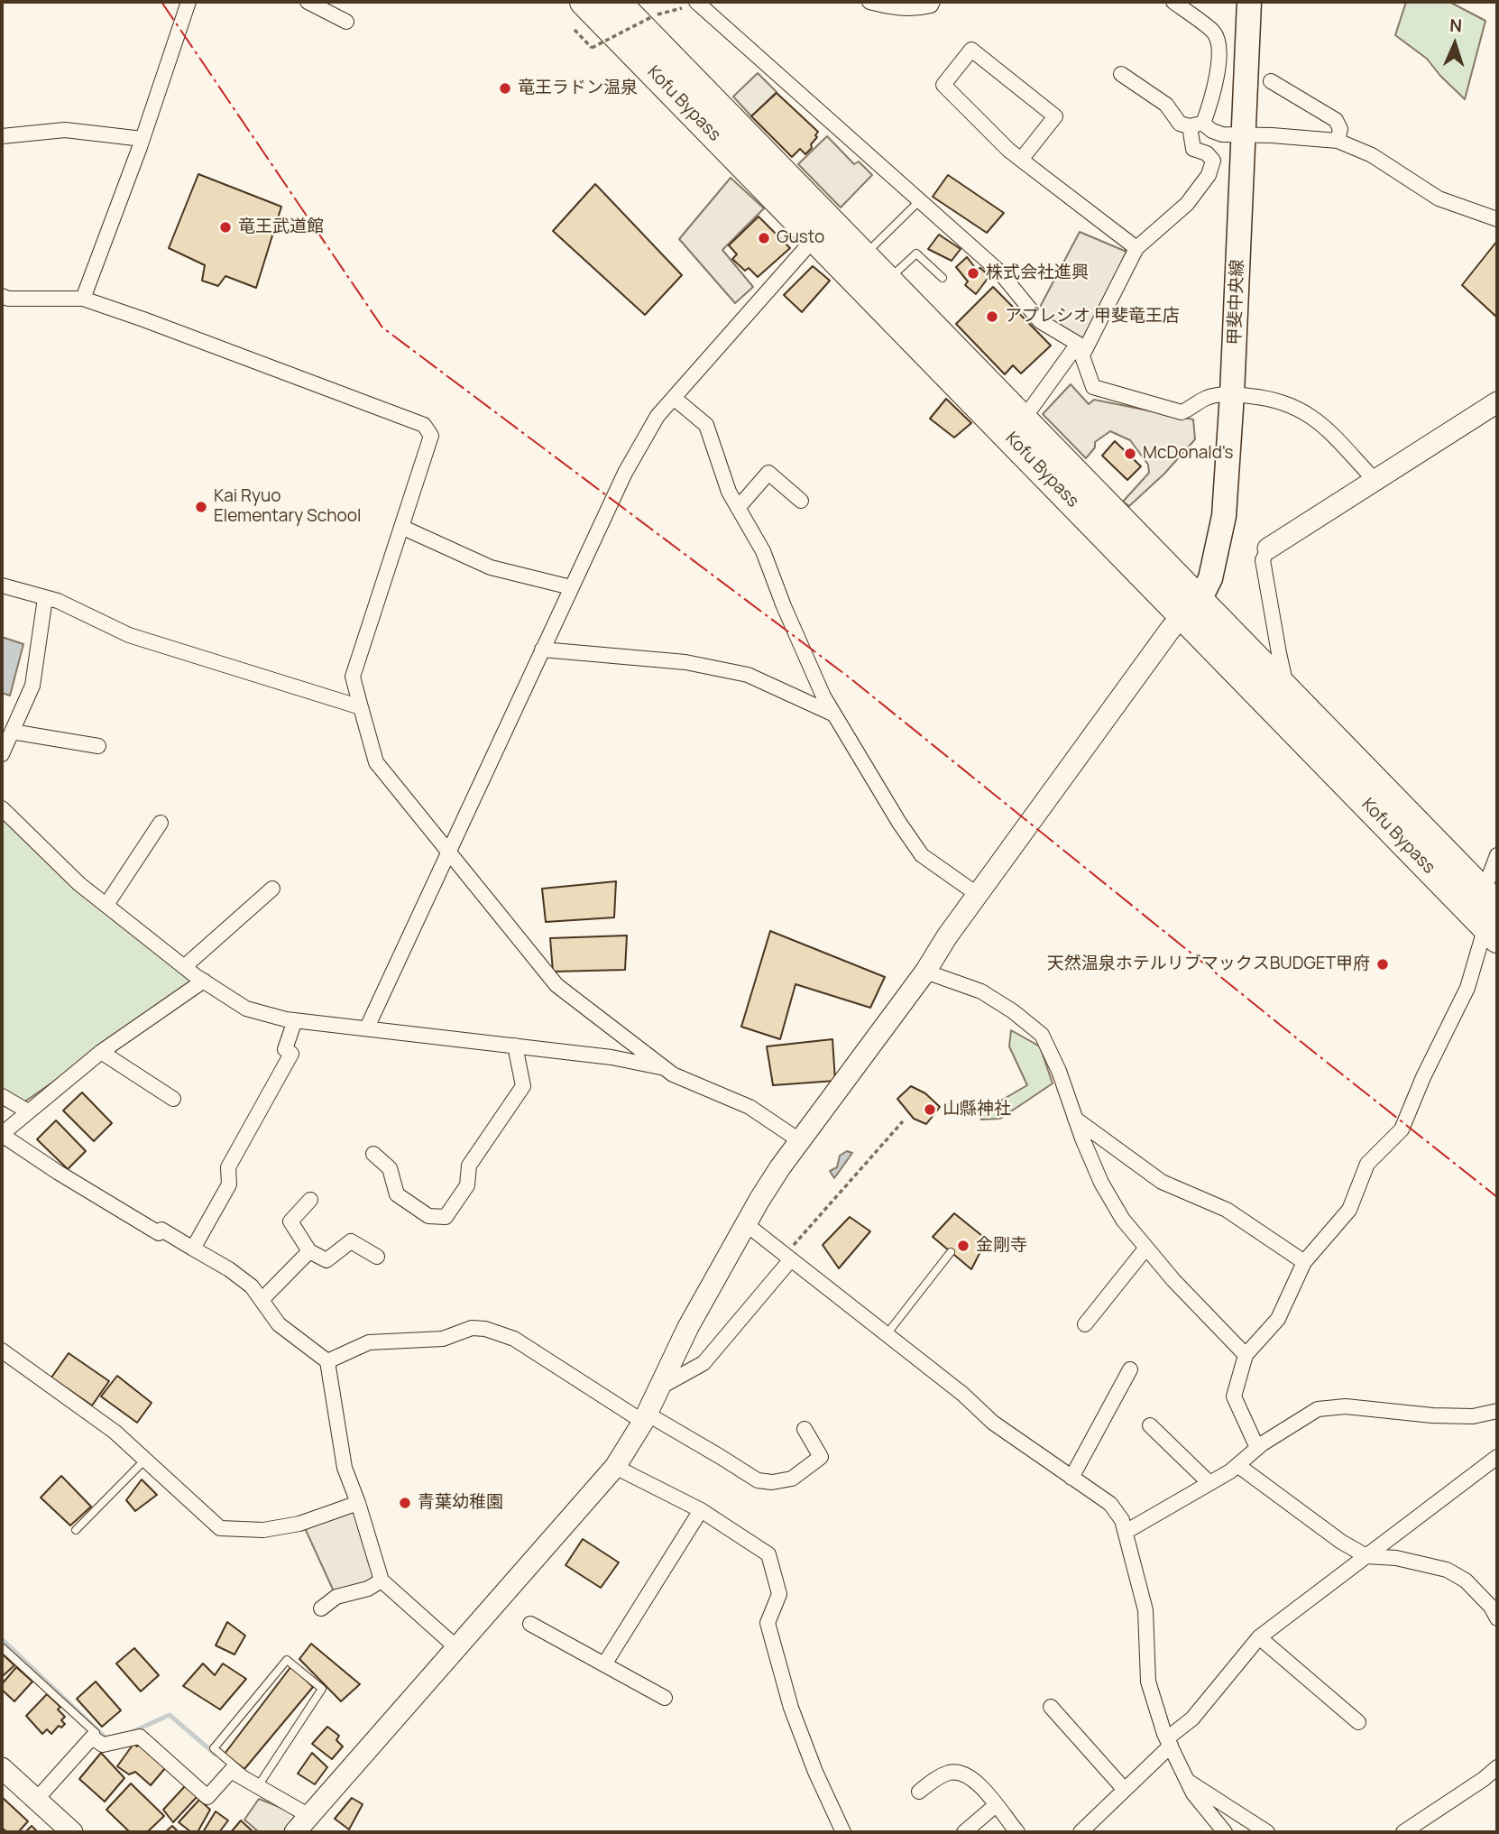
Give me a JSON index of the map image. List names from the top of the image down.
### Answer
{
  "streets": {
    "highway": ["Kofu Bypass"],
    "main road": ["甲斐中央線"]
  },
  "crossings": [
    ["Kofu Bypass", "甲斐中央線"]
  ],
  "places": [
    "竜王ラドン温泉",
    "竜王武道館",
    "Gusto",
    "株式会社進興",
    "アプレシオ 甲斐竜王店",
    "McDonald's",
    "Kai Ryuo Elementary School",
    "天然温泉ホテルリブマックスBUDGET甲府",
    "山縣神社",
    "金剛寺",
    "青葉幼稚園"
  ],
  "north": "top"
}
